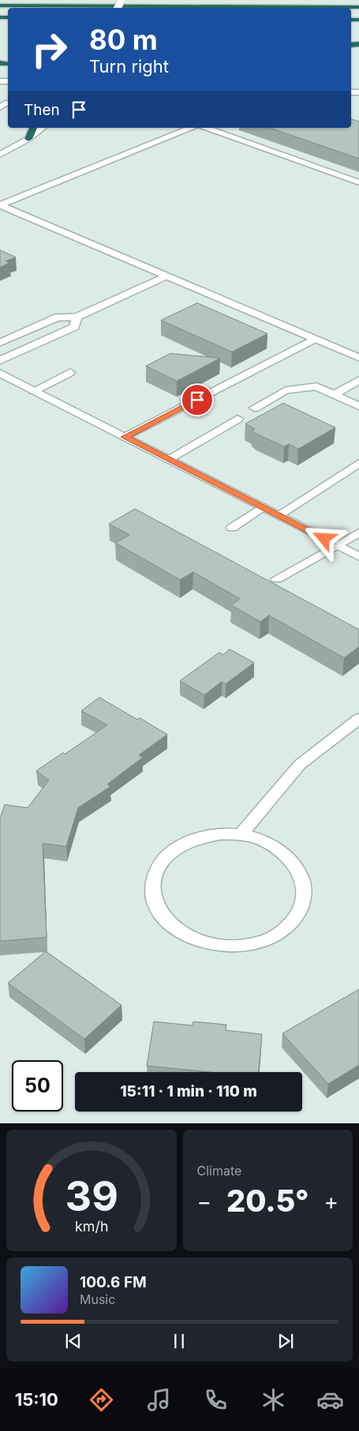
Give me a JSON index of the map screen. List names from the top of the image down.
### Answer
{
  "page": {
    "turn": ["80 m", "Turn right"],
    "then": "Then",
    "limit": "50",
    "trip": "15:11 · 1 min · 110 m",
    "tile": "Climate",
    "heat": ["−", "20.5°", "+"],
    "song": ["100.6 FM", "Music"],
    "tabs": "15:10",
    "gauge": ["39", "km/h"]
  }
}
